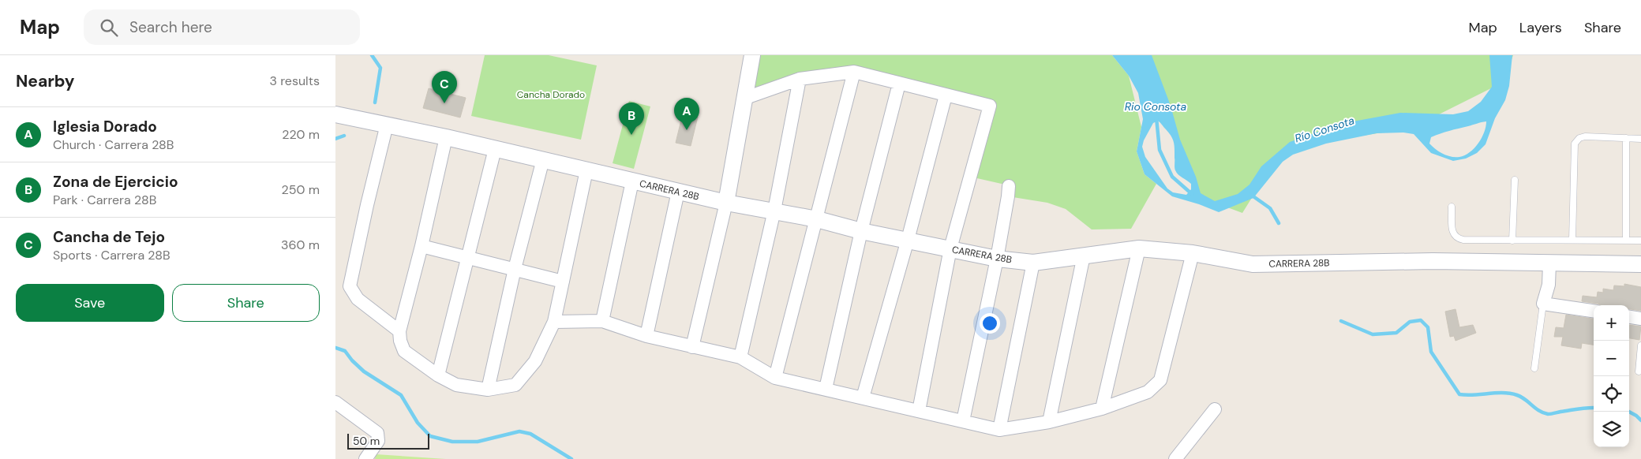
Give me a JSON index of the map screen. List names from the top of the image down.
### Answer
{
  "streets": {
    "street": ["CARRERA 28B"]
  },
  "water": ["Rio Consota", "Río Consota"],
  "parks": ["Cancha Dorado"],
  "scale_bar": "50 m",
  "page": {
    "header": "Map",
    "search": "Search here",
    "nav": ["Map", "Layers", "Share"],
    "heading": ["Nearby", "3 results"],
    "pins": ["C", "A", "B"],
    "list": [
      {
        "mark": "A",
        "name": "Iglesia Dorado",
        "note": "Church · Carrera 28B",
        "value": "220 m"
      },
      {
        "mark": "B",
        "name": "Zona de Ejercicio",
        "note": "Park · Carrera 28B",
        "value": "250 m"
      },
      {
        "mark": "C",
        "name": "Cancha de Tejo",
        "note": "Sports · Carrera 28B",
        "value": "360 m"
      }
    ],
    "buttons": ["Save", "Share"],
    "map_buttons": ["+", "−"],
    "scale": "50 m"
  }
}
